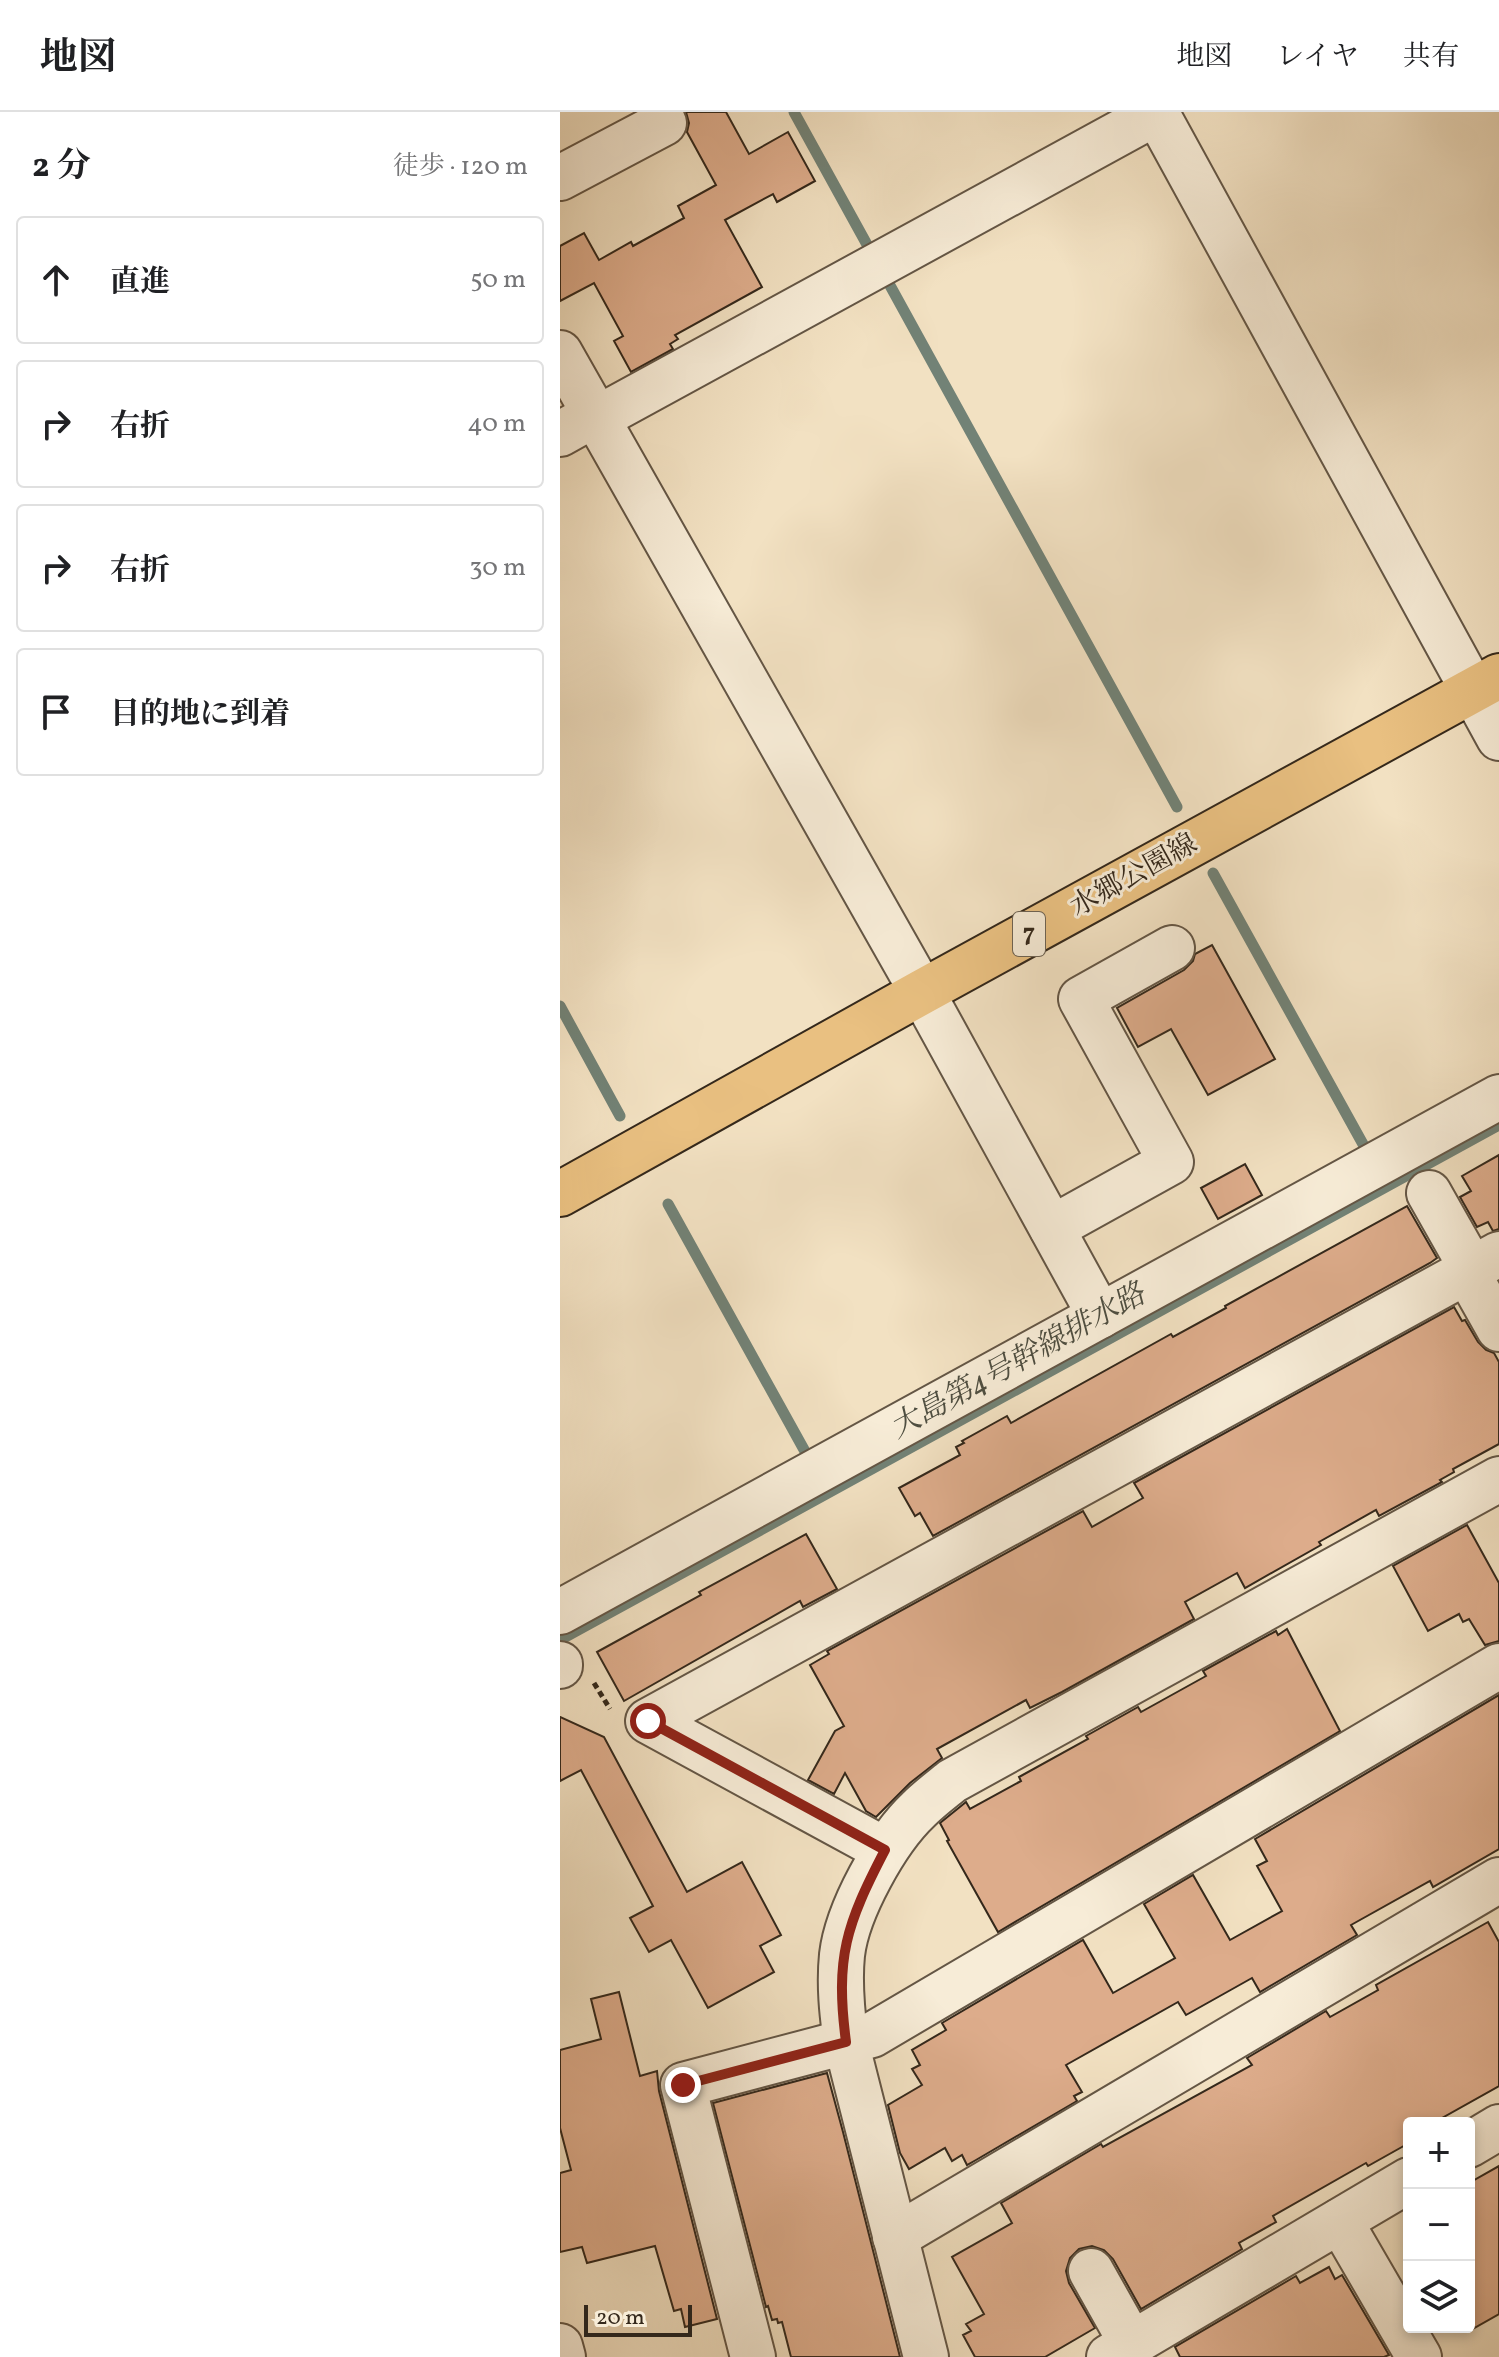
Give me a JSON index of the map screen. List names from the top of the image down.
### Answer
{
  "streets": {
    "main road": ["水郷公園線", "7"]
  },
  "water": ["大島第4号幹線排水路"],
  "scale_bar": "20 m",
  "page": {
    "header": "地図",
    "nav": ["地図", "レイヤ", "共有"],
    "heading": ["2 分", "徒歩 · 120 m"],
    "list": [
      ["直進", "50 m"],
      ["右折", "40 m"],
      ["右折", "30 m"],
      "目的地に到着"
    ],
    "map_buttons": ["+", "−"],
    "scale": "20 m"
  }
}
